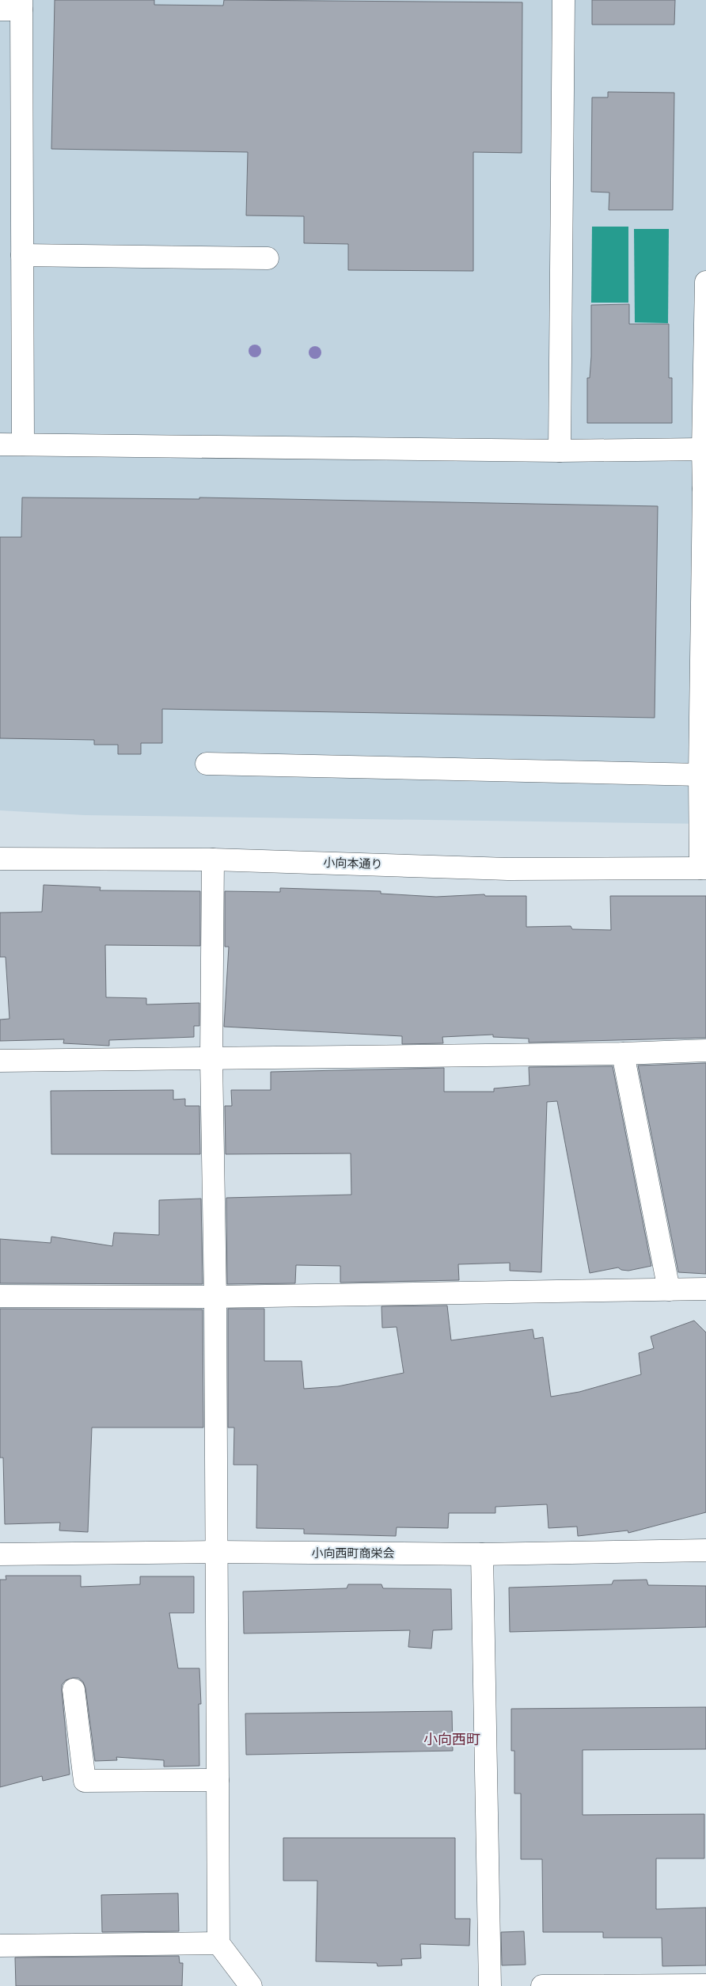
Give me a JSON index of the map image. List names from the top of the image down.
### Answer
{
  "streets": {
    "street": ["小向本通り", "小向西町商栄会"]
  },
  "districts": ["小向西町"]
}
